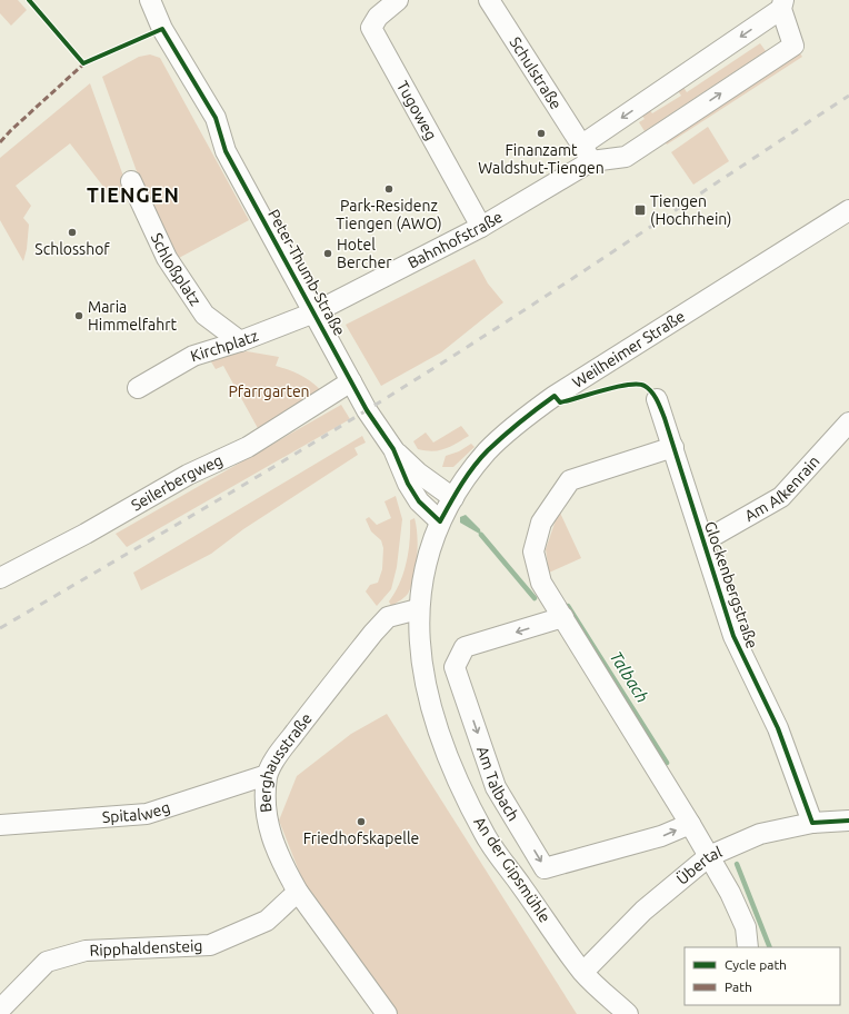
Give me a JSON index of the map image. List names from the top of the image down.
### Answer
{
  "streets": {
    "street": [
      "Schulstraße",
      "Tugoweg",
      "Bahnhofstraße",
      "Schloßplatz",
      "Peter-Thumb-Straße",
      "Kirchplatz",
      "Weilheimer Straße",
      "Seilerbergweg",
      "Am Alkenrain",
      "Glockenbergstraße",
      "Berghausstraße",
      "Am Talbach",
      "Spitalweg",
      "Übertal",
      "An der Gipsmühle",
      "Ripphaldensteig"
    ]
  },
  "crossings": [
    ["Schulstraße", "Bahnhofstraße"],
    ["Tugoweg", "Bahnhofstraße"],
    ["Bahnhofstraße", "Peter-Thumb-Straße"],
    ["Bahnhofstraße", "Kirchplatz"],
    ["Schloßplatz", "Kirchplatz"],
    ["Peter-Thumb-Straße", "Kirchplatz"],
    ["Peter-Thumb-Straße", "Weilheimer Straße"],
    ["Peter-Thumb-Straße", "Seilerbergweg"],
    ["Peter-Thumb-Straße", "An der Gipsmühle"],
    ["Weilheimer Straße", "An der Gipsmühle"],
    ["Am Alkenrain", "Glockenbergstraße"],
    ["Glockenbergstraße", "Übertal"],
    ["Berghausstraße", "Spitalweg"],
    ["Berghausstraße", "An der Gipsmühle"],
    ["Berghausstraße", "Ripphaldensteig"],
    ["Übertal", "An der Gipsmühle"]
  ],
  "districts": ["TIENGEN"],
  "water": ["Talbach"],
  "parks": ["Pfarrgarten"],
  "places": {
    "other": [
      "Finanzamt Waldshut-Tiengen",
      "Park-Residenz Tiengen (AWO)",
      "Schlosshof",
      "Hotel Bercher",
      "Maria Himmelfahrt",
      "Friedhofskapelle"
    ],
    "transit": ["Tiengen (Hochrhein)"]
  },
  "legend": ["Cycle path", "Path"]
}
